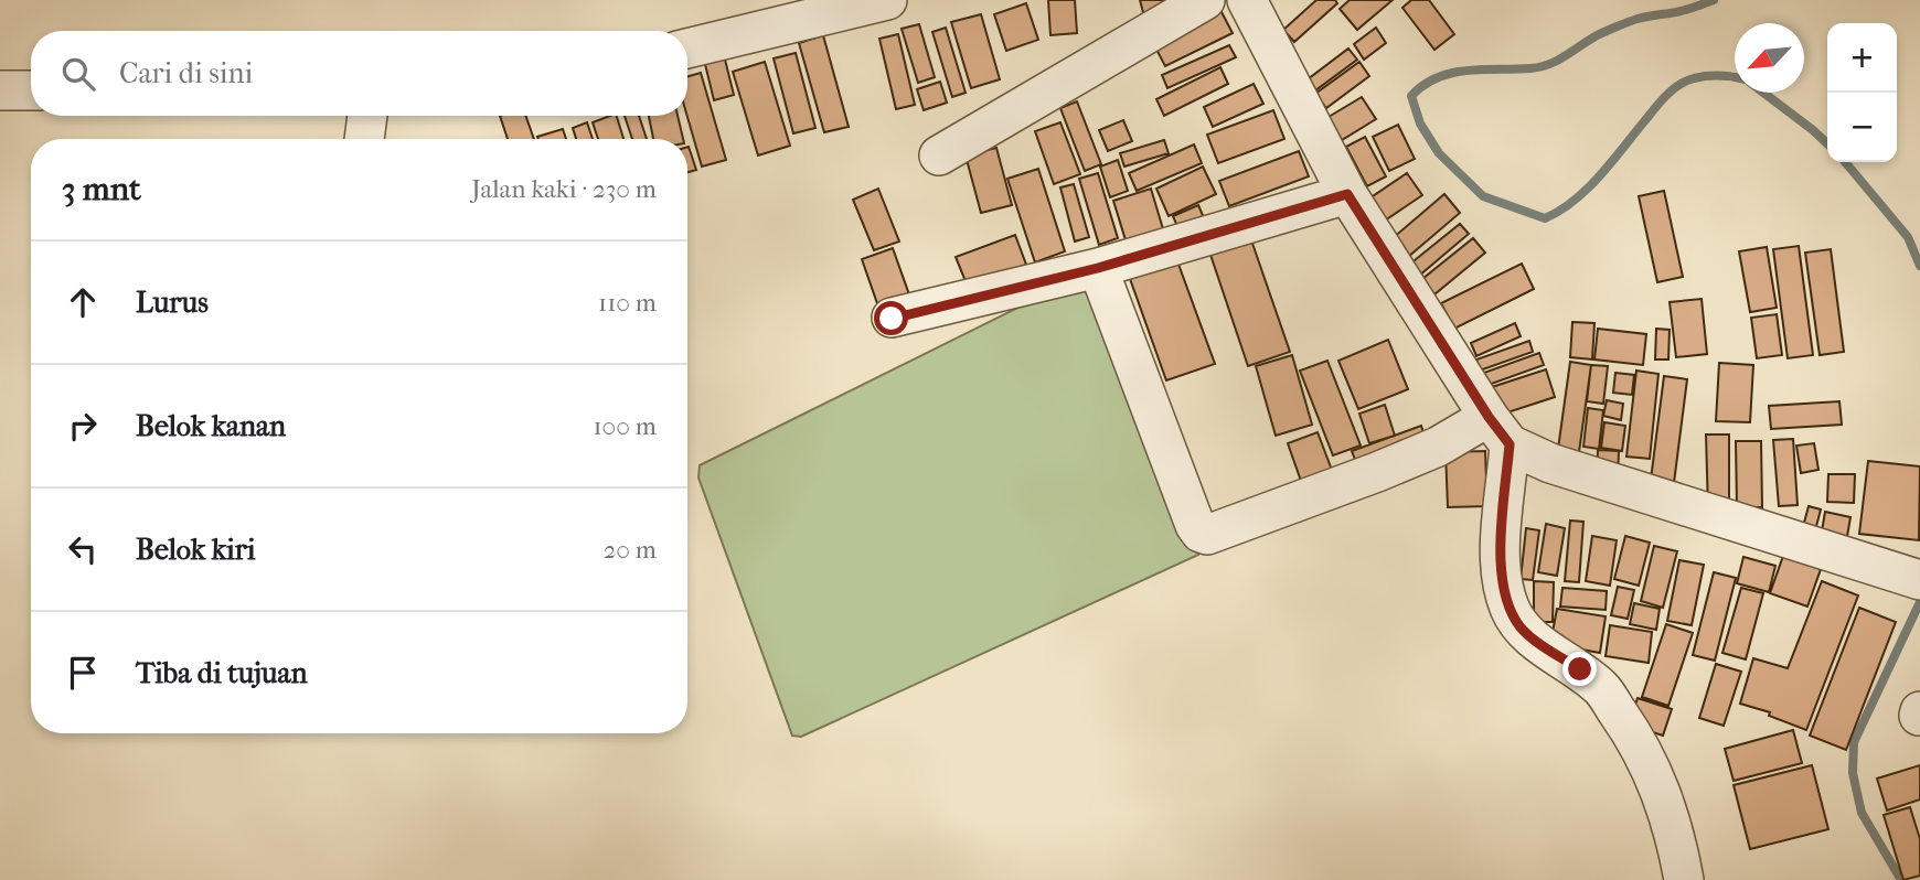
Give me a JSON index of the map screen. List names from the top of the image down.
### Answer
{
  "north": "bottom left",
  "page": {
    "map_buttons": ["+", "−"],
    "search": "Cari di sini",
    "heading": ["3 mnt", "Jalan kaki · 230 m"],
    "list": [
      ["Lurus", "110 m"],
      ["Belok kanan", "100 m"],
      ["Belok kiri", "20 m"],
      "Tiba di tujuan"
    ]
  }
}
